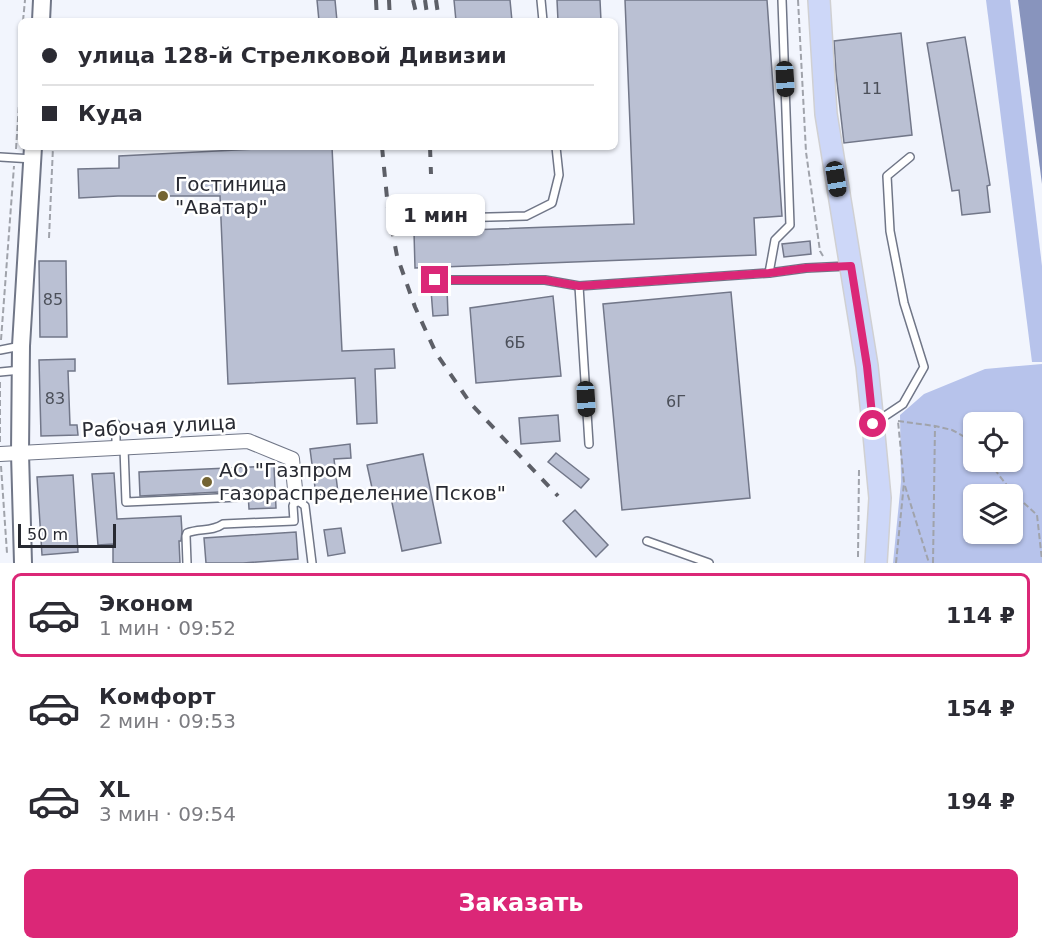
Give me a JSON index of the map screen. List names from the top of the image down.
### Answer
{
  "streets": {
    "street": ["Рабочая улица"]
  },
  "places": ["Гостиница \"Аватар\"", "АО \"Газпром газораспределение Псков\""],
  "house_numbers": [
    "11",
    "85",
    "6Б",
    "83",
    "6Г"
  ],
  "scale_bar": "50 m",
  "page": {
    "banner": ["улица 128-й Стрелковой Дивизии", "Куда"],
    "bubble": "1 мин",
    "scale": "50 m",
    "list": [
      {
        "name": "Эконом",
        "note": "1 мин · 09:52",
        "value": "114 ₽"
      },
      {
        "name": "Комфорт",
        "note": "2 мин · 09:53",
        "value": "154 ₽"
      },
      {
        "name": "XL",
        "note": "3 мин · 09:54",
        "value": "194 ₽"
      }
    ],
    "buttons": "Заказать"
  }
}
